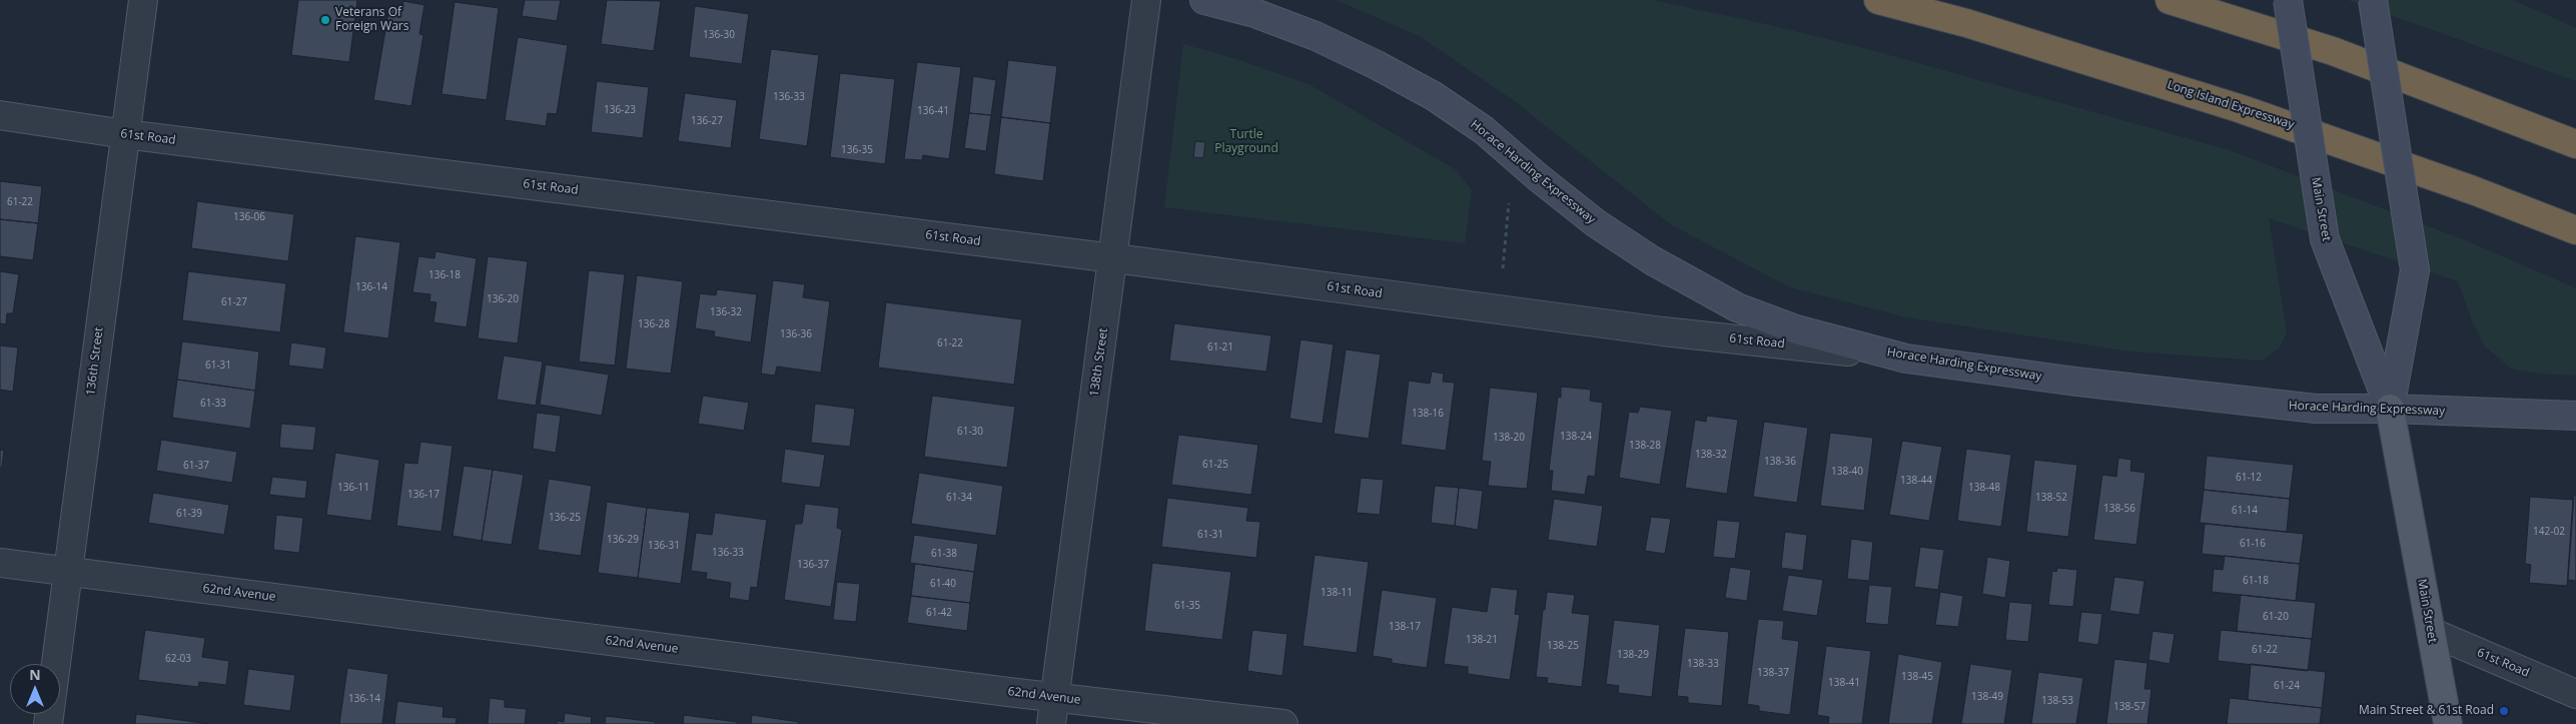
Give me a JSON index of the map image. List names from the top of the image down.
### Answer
{
  "streets": {
    "highway": ["Long Island Expressway"],
    "main road": ["Horace Harding Expressway", "Main Street"],
    "street": [
      "61st Road",
      "136th Street",
      "138th Street",
      "62nd Avenue"
    ]
  },
  "crossings": [
    ["61st Road", "Horace Harding Expressway"],
    ["61st Road", "Main Street"],
    ["61st Road", "136th Street"],
    ["61st Road", "138th Street"],
    ["Horace Harding Expressway", "Main Street"],
    ["136th Street", "62nd Avenue"],
    ["138th Street", "62nd Avenue"]
  ],
  "parks": ["Turtle Playground"],
  "places": ["Veterans Of Foreign Wars", "Main Street & 61st Road"],
  "house_numbers": [
    "136-30",
    "136-33",
    "136-23",
    "136-41",
    "136-27",
    "136-35",
    "61-22",
    "136-06",
    "136-18",
    "136-14",
    "136-20",
    "61-27",
    "136-32",
    "136-28",
    "136-36",
    "61-22",
    "61-21",
    "61-31",
    "61-33",
    "138-16",
    "61-30",
    "138-24",
    "138-20",
    "138-28",
    "138-32",
    "138-36",
    "61-25",
    "61-37",
    "138-40",
    "61-12",
    "138-44",
    "136-11",
    "138-48",
    "136-17",
    "61-34",
    "138-52",
    "138-56",
    "61-14",
    "61-39",
    "136-25",
    "142-02",
    "61-31",
    "136-29",
    "61-16",
    "136-31",
    "136-33",
    "61-38",
    "136-37",
    "61-18",
    "61-40",
    "138-11",
    "61-35",
    "61-42",
    "61-20",
    "138-17",
    "138-21",
    "138-25",
    "61-22",
    "138-29",
    "62-03",
    "138-33",
    "138-37",
    "138-45",
    "138-41",
    "61-24",
    "138-49",
    "136-14",
    "138-53",
    "138-57"
  ],
  "north": "top"
}
